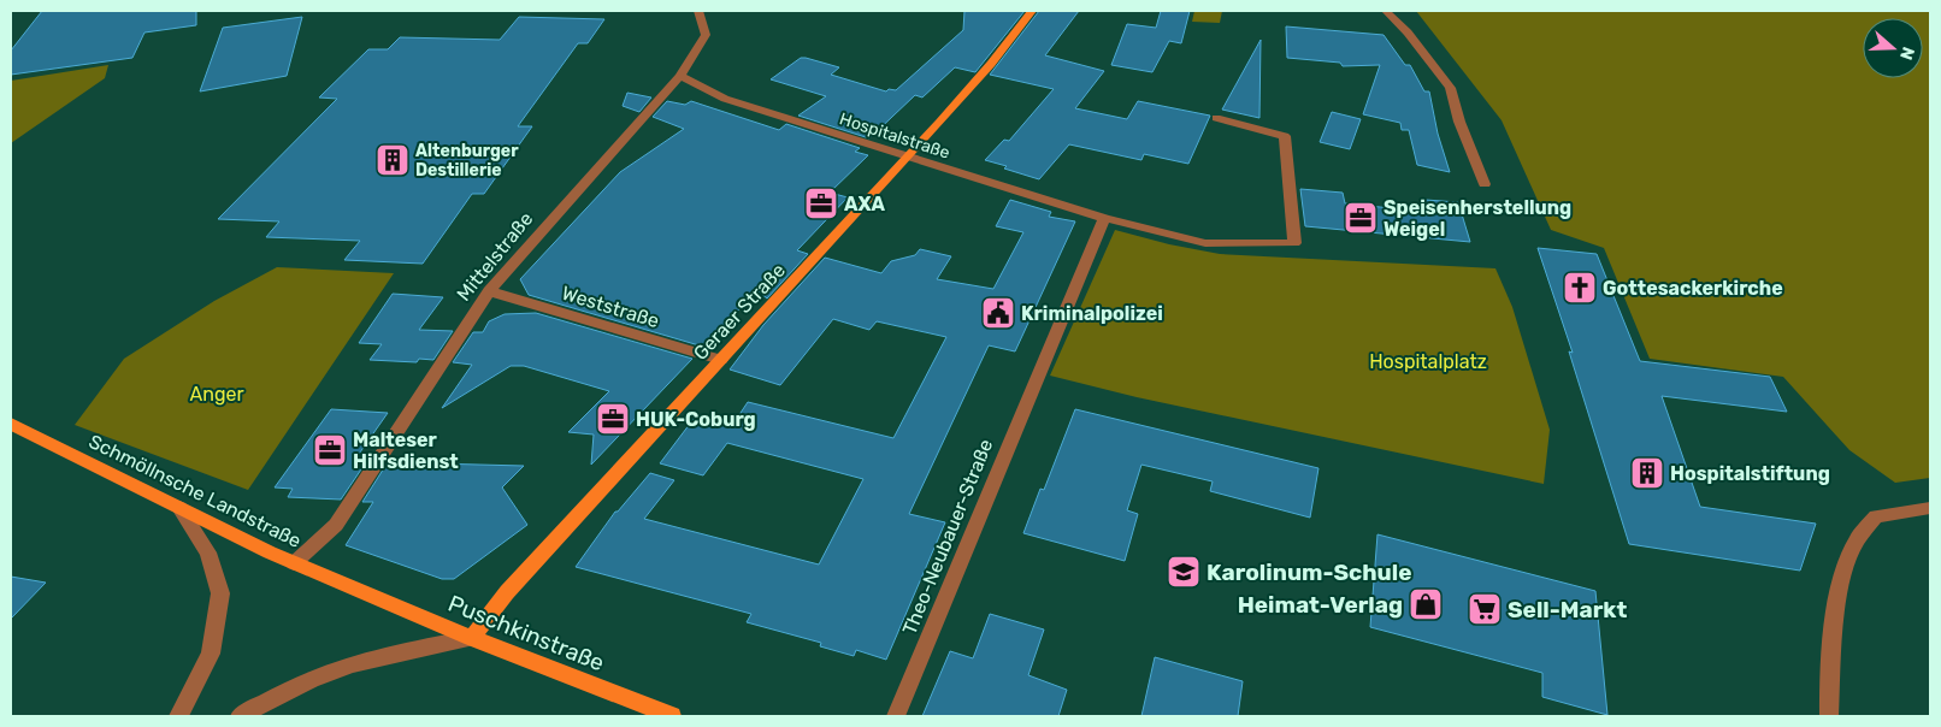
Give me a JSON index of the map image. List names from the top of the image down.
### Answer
{
  "streets": {
    "main road": ["Geraer Straße", "Schmöllnsche Landstraße", "Puschkinstraße"],
    "street": [
      "Hospitalstraße",
      "Mittelstraße",
      "Weststraße",
      "Theo-Neubauer-Straße"
    ]
  },
  "crossings": [
    ["Hospitalstraße", "Mittelstraße"],
    ["Hospitalstraße", "Geraer Straße"],
    ["Hospitalstraße", "Theo-Neubauer-Straße"],
    ["Mittelstraße", "Weststraße"],
    ["Mittelstraße", "Schmöllnsche Landstraße"],
    ["Weststraße", "Geraer Straße"],
    ["Geraer Straße", "Puschkinstraße"],
    ["Schmöllnsche Landstraße", "Puschkinstraße"]
  ],
  "parks": ["Hospitalplatz", "Anger"],
  "places": {
    "building": ["Altenburger Destillerie", "Hospitalstiftung"],
    "office": [
      "AXA",
      "Speisenherstellung Weigel",
      "HUK-Coburg",
      "Malteser Hilfsdienst"
    ],
    "church": ["Gottesackerkirche"],
    "public building": ["Kriminalpolizei"],
    "school or university": ["Karolinum-Schule"],
    "shop": ["Heimat-Verlag"],
    "supermarket": ["Sell-Markt"]
  },
  "north": "right"
}
